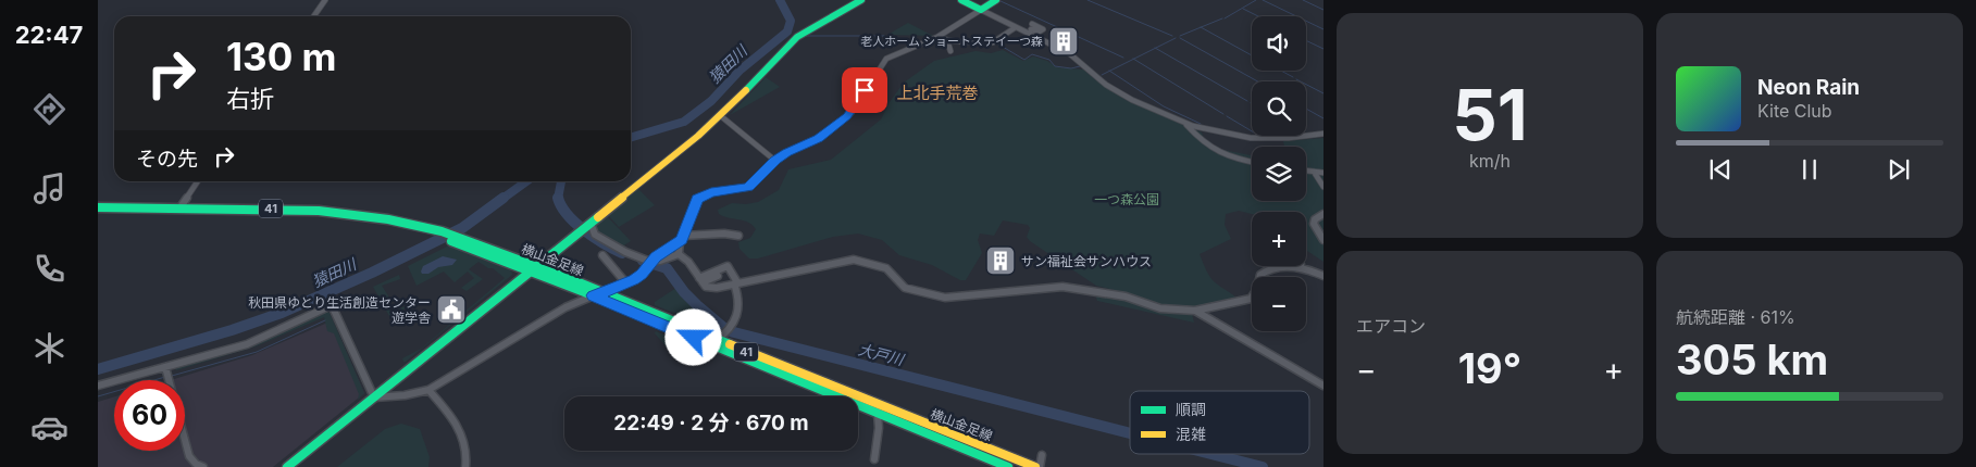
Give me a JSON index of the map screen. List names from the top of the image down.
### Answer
{
  "streets": {
    "main road": ["41", "横山金足線"]
  },
  "districts": ["上北手荒巻"],
  "water": ["猿田川", "大戸川"],
  "parks": ["一つ森公園"],
  "places": {
    "building": ["老人ホーム ショートステイ一つ森", "サン福祉会サンハウス"],
    "public building": ["秋田県ゆとり生活創造センター 遊学舎"]
  },
  "legend": ["順調", "混雑"],
  "page": {
    "tabs": "22:47",
    "tile": [
      ["51", "km/h"],
      "エアコン",
      ["航続距離 · 61%", "305 km"]
    ],
    "map_buttons": ["+", "−"],
    "turn": ["130 m", "右折"],
    "song": ["Neon Rain", "Kite Club"],
    "then": "その先",
    "heat": ["−", "19°", "+"],
    "limit": "60",
    "trip": "22:49 · 2 分 · 670 m"
  }
}
